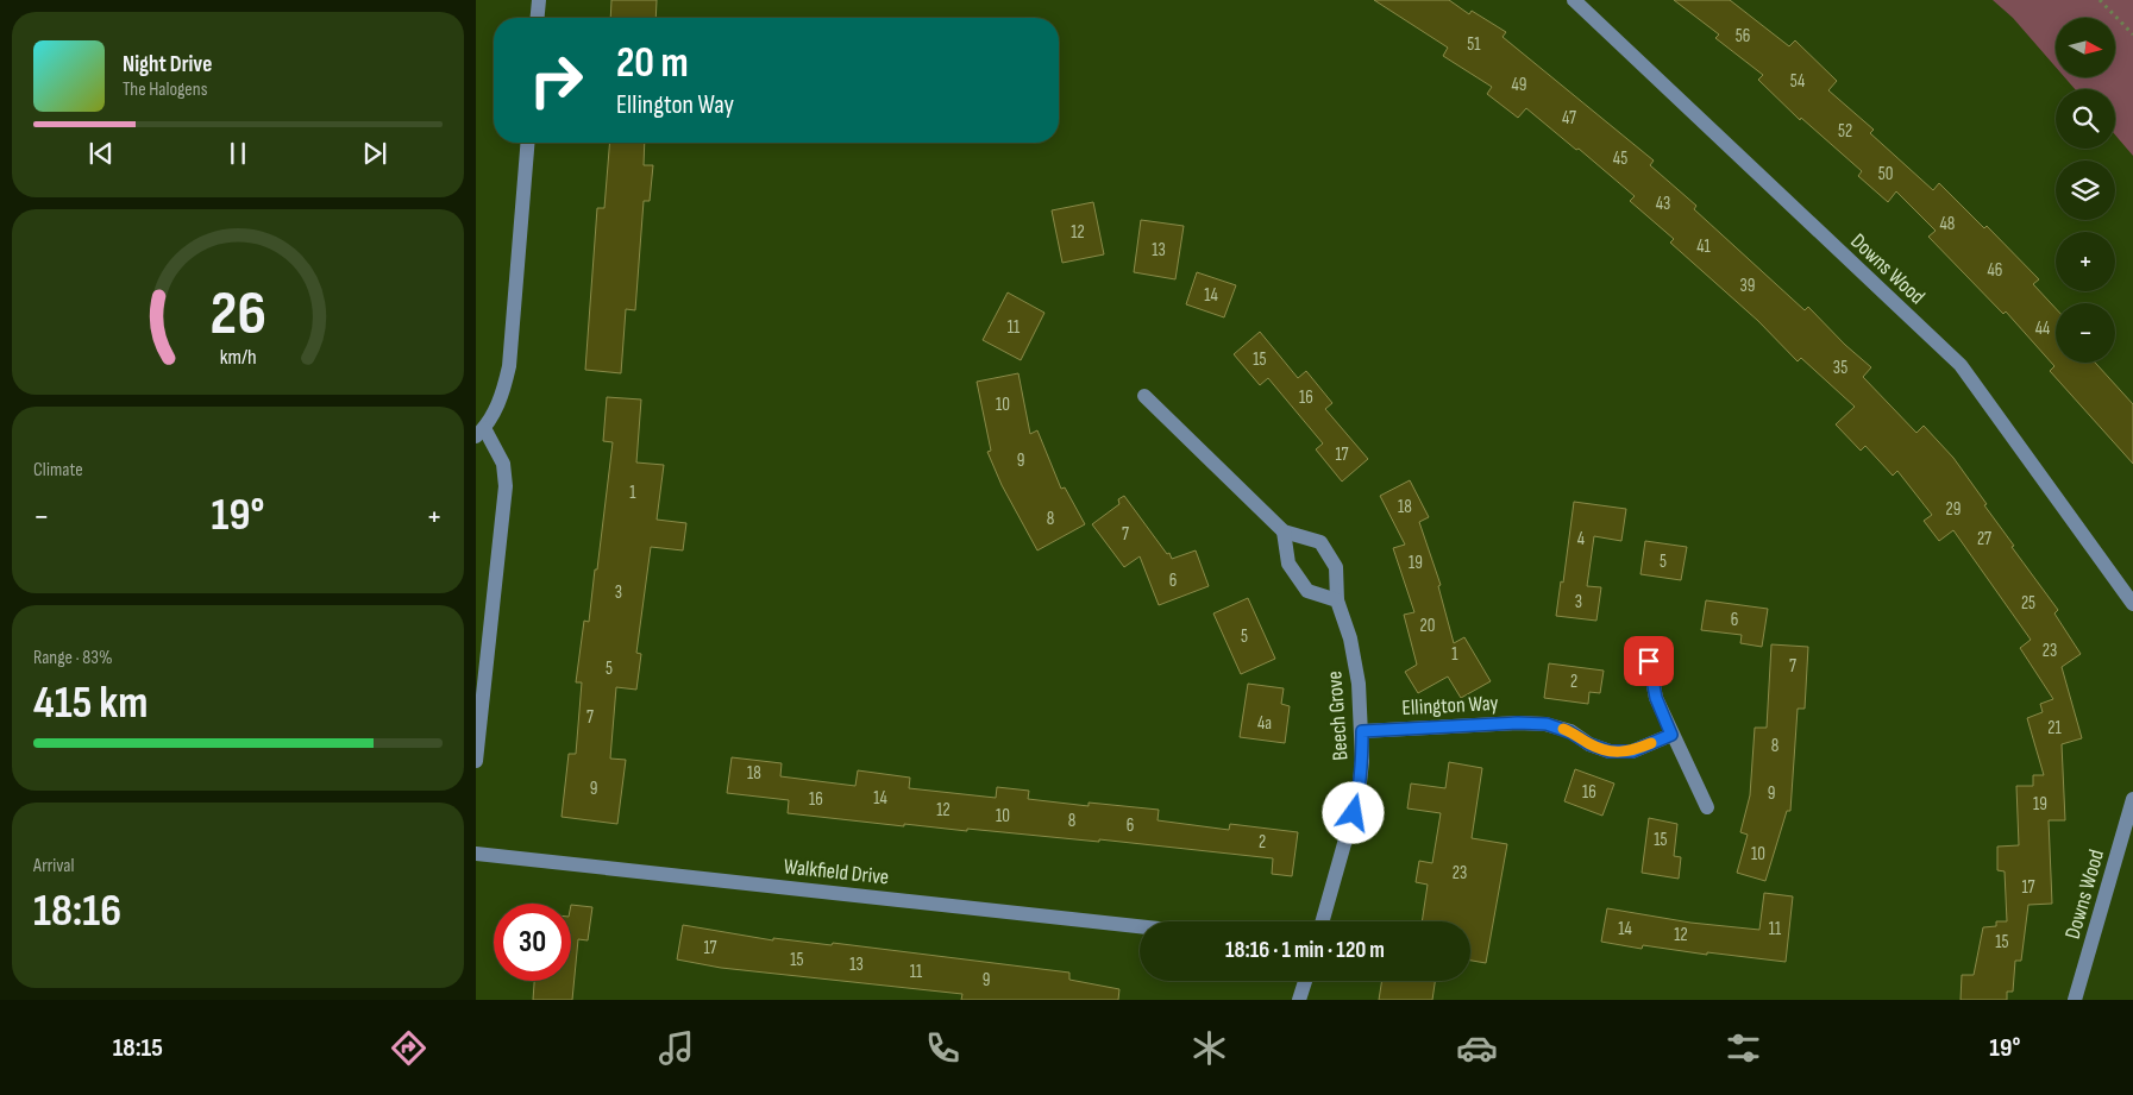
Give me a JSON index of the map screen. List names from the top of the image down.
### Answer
{
  "streets": {
    "street": [
      "Downs Wood",
      "Ellington Way",
      "Beech Grove",
      "Walkfield Drive"
    ]
  },
  "crossings": [
    ["Ellington Way", "Beech Grove"]
  ],
  "house_numbers": [
    "56",
    "51",
    "54",
    "49",
    "47",
    "52",
    "45",
    "50",
    "43",
    "48",
    "12",
    "41",
    "13",
    "46",
    "39",
    "14",
    "11",
    "44",
    "15",
    "35",
    "16",
    "10",
    "17",
    "9",
    "1",
    "18",
    "29",
    "8",
    "7",
    "4",
    "27",
    "5",
    "19",
    "6",
    "3",
    "3",
    "25",
    "6",
    "20",
    "5",
    "23",
    "1",
    "7",
    "5",
    "2",
    "7",
    "4a",
    "21",
    "8",
    "18",
    "9",
    "16",
    "9",
    "14",
    "16",
    "19",
    "12",
    "10",
    "8",
    "6",
    "15",
    "2",
    "10",
    "23",
    "17",
    "14",
    "11",
    "12",
    "15",
    "17",
    "15",
    "13",
    "11",
    "9"
  ],
  "north": "right",
  "page": {
    "map_buttons": ["+", "−"],
    "turn": ["20 m", "Ellington Way"],
    "song": ["Night Drive", "The Halogens"],
    "tile": [
      "Climate",
      ["Range · 83%", "415 km"],
      ["Arrival", "18:16"]
    ],
    "heat": ["−", "19°", "+"],
    "limit": "30",
    "trip": "18:16 · 1 min · 120 m",
    "tabs": ["18:15", "19°"],
    "gauge": ["26", "km/h"]
  }
}
